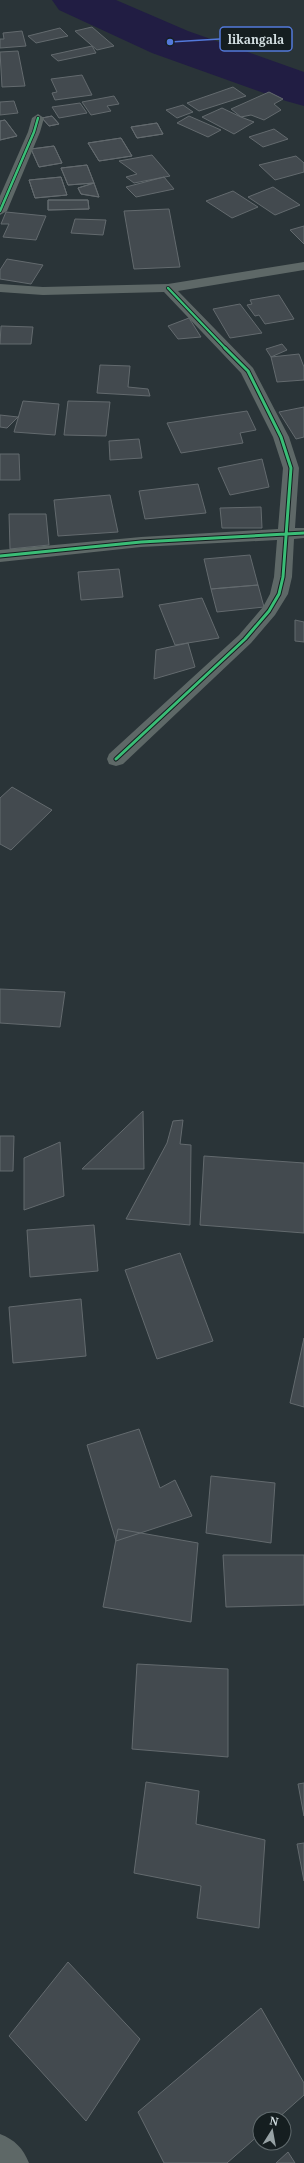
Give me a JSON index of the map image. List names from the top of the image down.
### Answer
{
  "places": ["likangala"],
  "north": "top"
}
